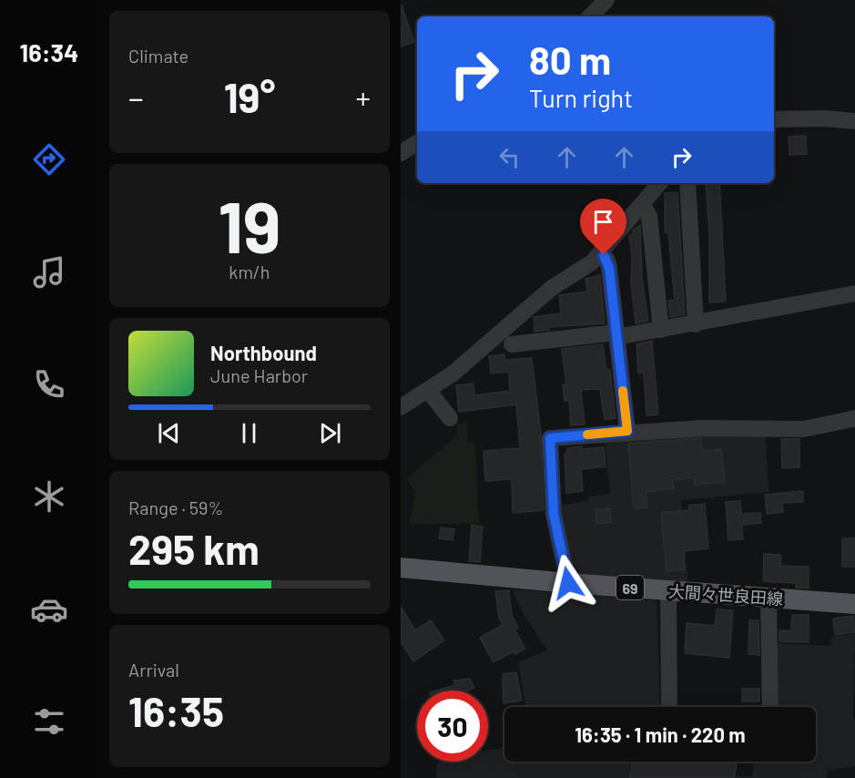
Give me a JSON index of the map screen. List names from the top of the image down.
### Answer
{
  "streets": {
    "main road": ["69", "大間々世良田線"]
  },
  "page": {
    "tabs": "16:34",
    "tile": [
      "Climate",
      ["19", "km/h"],
      ["Range · 59%", "295 km"],
      ["Arrival", "16:35"]
    ],
    "turn": ["80 m", "Turn right"],
    "heat": ["−", "19°", "+"],
    "song": ["Northbound", "June Harbor"],
    "limit": "30",
    "trip": "16:35 · 1 min · 220 m"
  }
}
